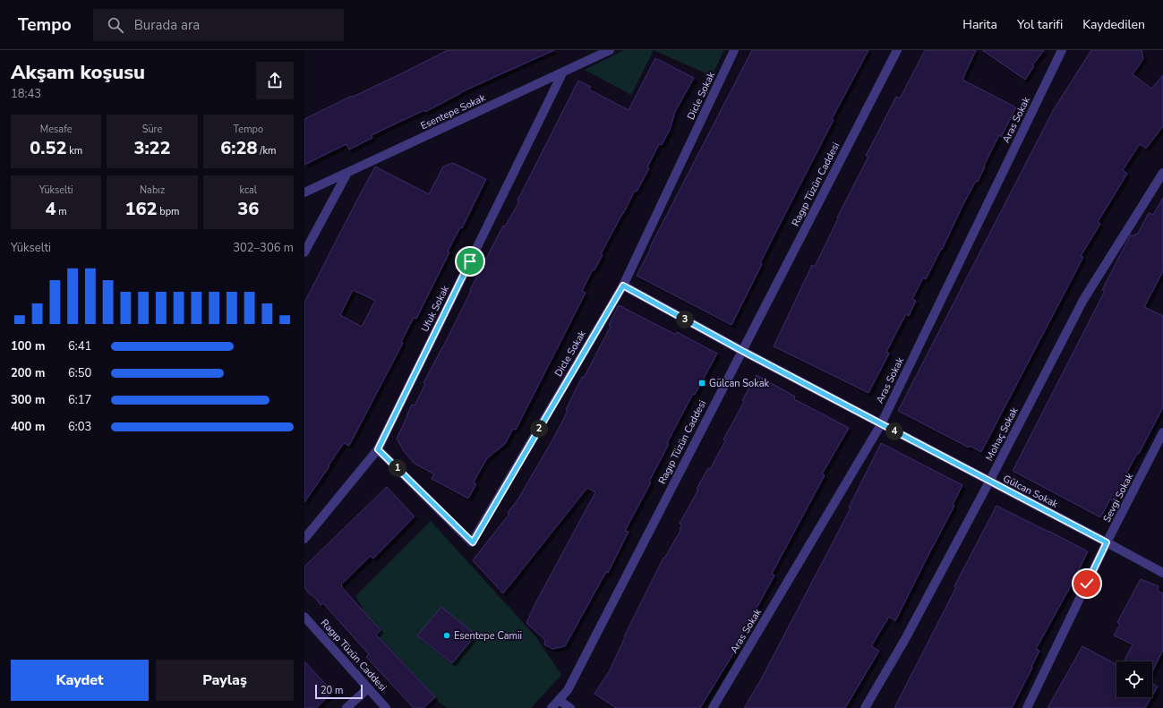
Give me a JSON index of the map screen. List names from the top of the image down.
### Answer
{
  "streets": {
    "street": [
      "Dicle Sokak",
      "Esentepe Sokak",
      "Aras Sokak",
      "Ragıp Tüzün Caddesi",
      "Ufuk Sokak",
      "Mohaç Sokak",
      "Gülcan Sokak",
      "Sevgi Sokak"
    ]
  },
  "crossings": [
    ["Dicle Sokak", "Ufuk Sokak"],
    ["Dicle Sokak", "Gülcan Sokak"],
    ["Esentepe Sokak", "Ufuk Sokak"],
    ["Aras Sokak", "Gülcan Sokak"],
    ["Ragıp Tüzün Caddesi", "Gülcan Sokak"],
    ["Mohaç Sokak", "Gülcan Sokak"],
    ["Gülcan Sokak", "Sevgi Sokak"]
  ],
  "places": {
    "transit": ["Gülcan Sokak"],
    "other": ["Esentepe Camii"]
  },
  "scale_bar": "20 m",
  "page": {
    "header": "Tempo",
    "search": "Burada ara",
    "nav": ["Harita", "Yol tarifi", "Kaydedilen"],
    "heading": ["Akşam koşusu", "18:43"],
    "stats": [
      ["Mesafe", "0.52 km"],
      ["Süre", "3:22"],
      ["Tempo", "6:28 /km"],
      ["Yükselti", "4 m"],
      ["Nabız", "162 bpm"],
      ["kcal", "36"]
    ],
    "chart": ["Yükselti", "302–306 m"],
    "pins": [
      "3",
      "2",
      "4",
      "1"
    ],
    "list": [
      {
        "name": "100 m",
        "note": "6:41"
      },
      {
        "name": "200 m",
        "note": "6:50"
      },
      {
        "name": "300 m",
        "note": "6:17"
      },
      {
        "name": "400 m",
        "note": "6:03"
      }
    ],
    "buttons": ["Kaydet", "Paylaş"],
    "scale": "20 m"
  }
}
